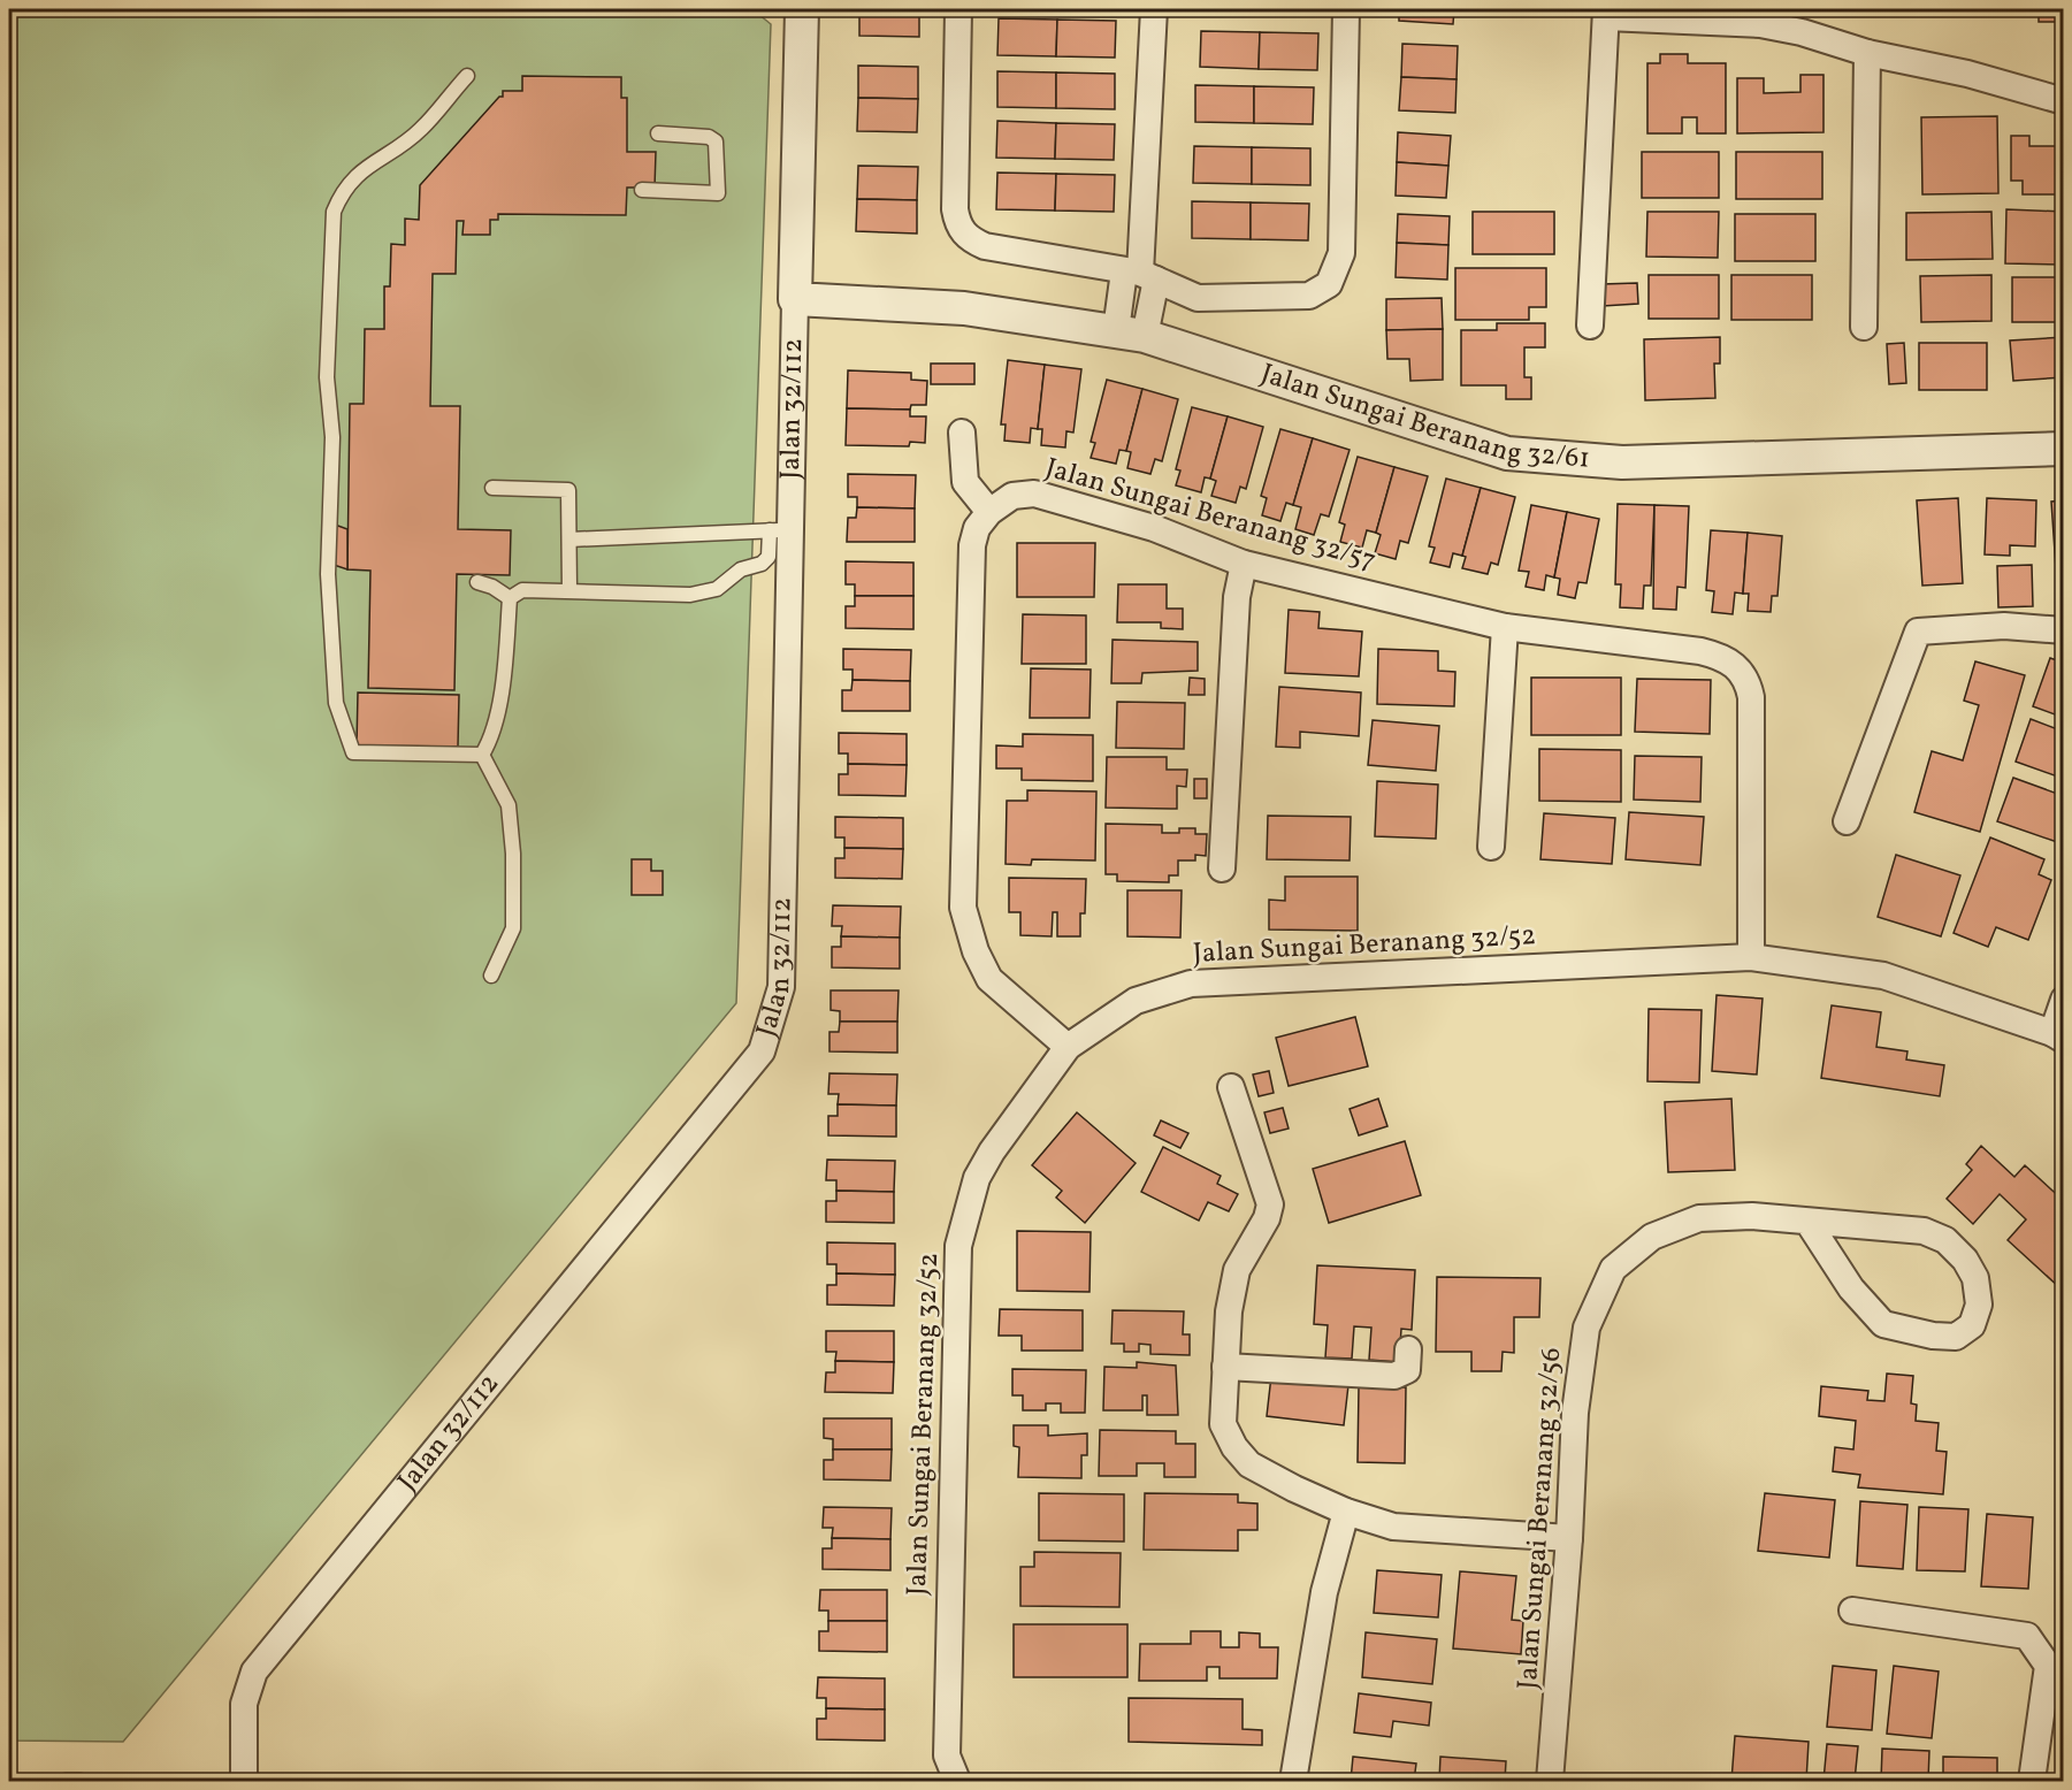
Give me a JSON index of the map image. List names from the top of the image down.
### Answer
{
  "streets": {
    "street": [
      "Jalan 32/112",
      "Jalan Sungai Beranang 32/61",
      "Jalan Sungai Beranang 32/57",
      "Jalan Sungai Beranang 32/52",
      "Jalan Sungai Beranang 32/56"
    ]
  },
  "crossings": [
    ["Jalan 32/112", "Jalan Sungai Beranang 32/61"],
    ["Jalan Sungai Beranang 32/57", "Jalan Sungai Beranang 32/52"]
  ]
}
